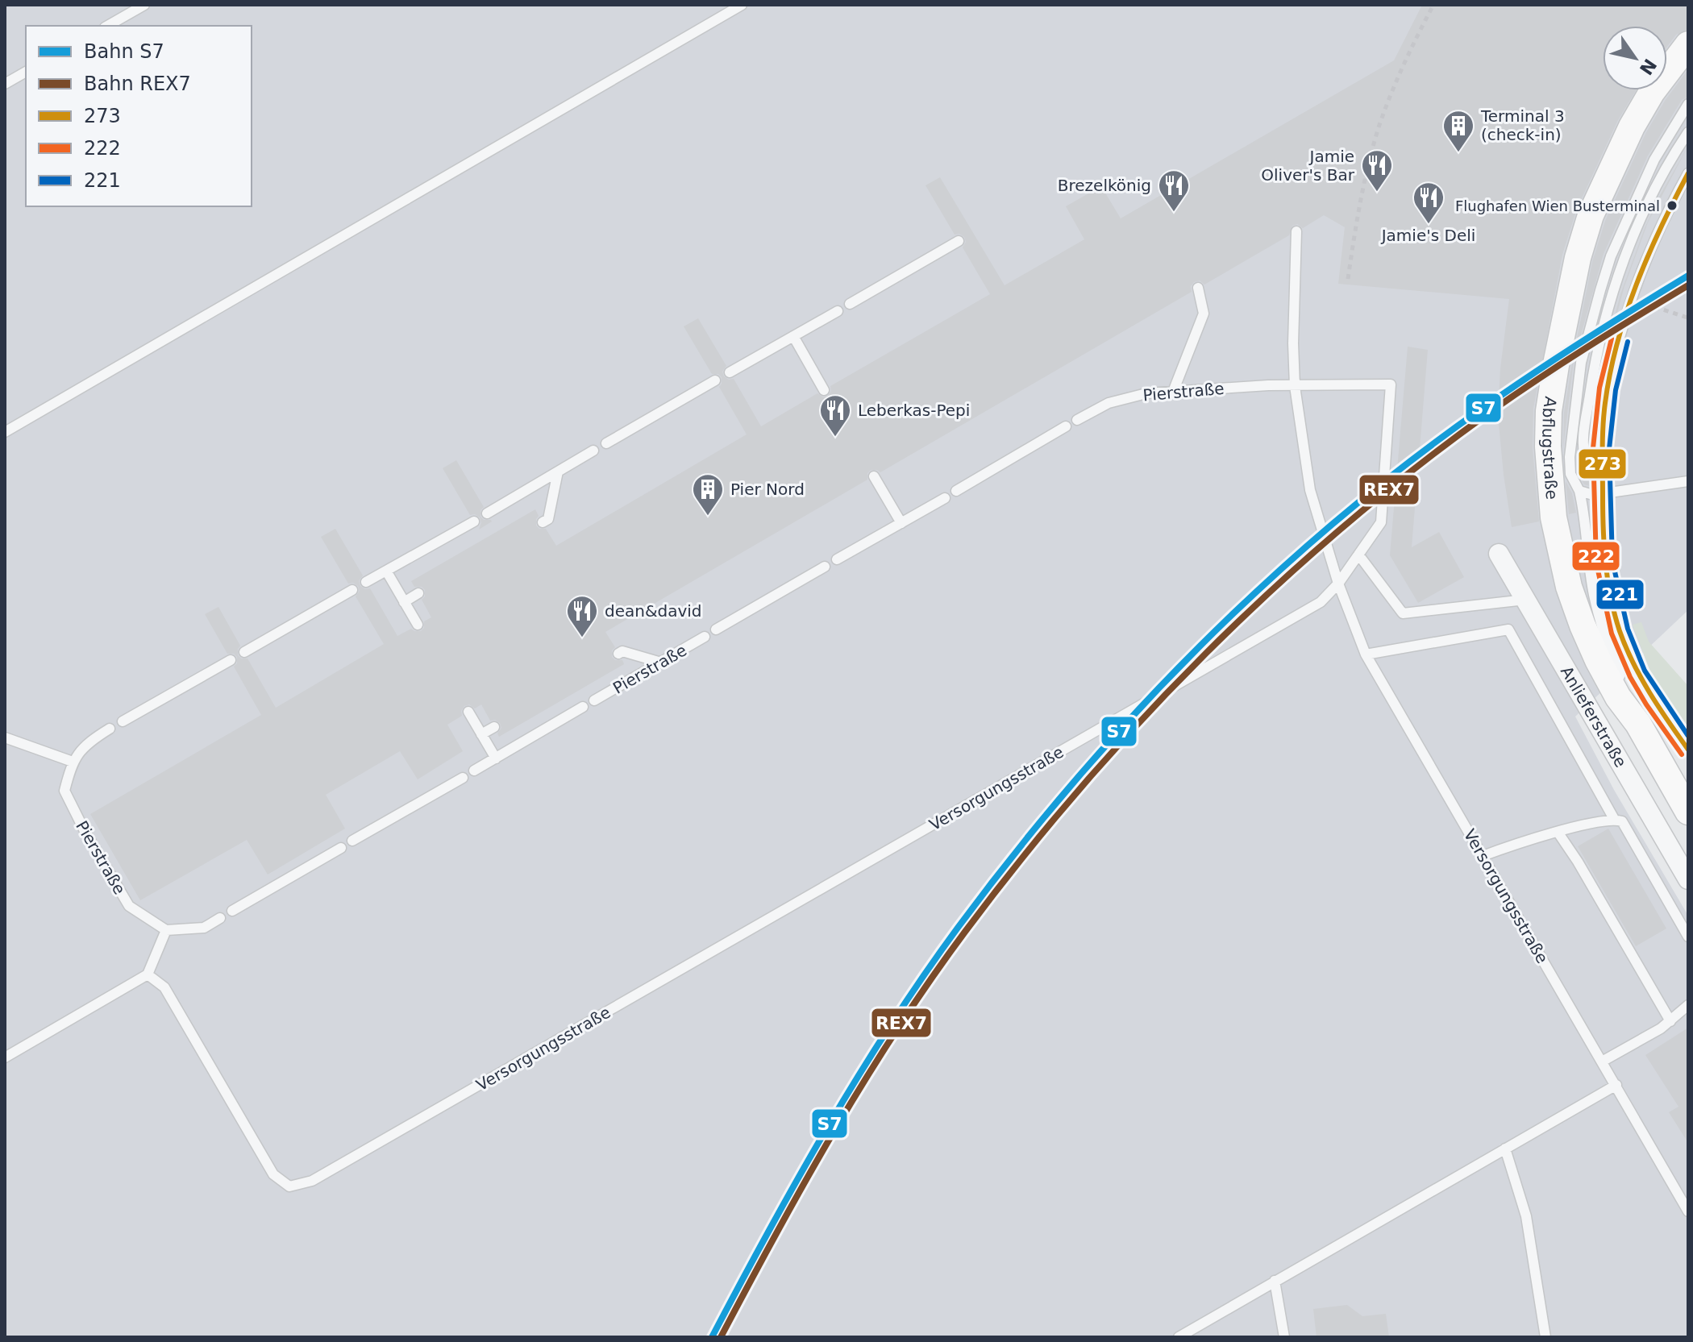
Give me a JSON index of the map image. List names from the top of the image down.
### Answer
{
  "streets": {
    "street": ["Abflugstraße", "Anlieferstraße"],
    "lane": ["Pierstraße", "Versorgungsstraße"]
  },
  "places": {
    "building": ["Terminal 3 (check-in)", "Pier Nord"],
    "restaurant": [
      "Jamie Oliver's Bar",
      "Brezelkönig",
      "Jamie's Deli",
      "Leberkas-Pepi",
      "dean&david"
    ],
    "other": ["Flughafen Wien Busterminal"]
  },
  "lines": [
    "transit line 273",
    "rail line S7",
    "rail line REX7",
    "transit line 222",
    "transit line 221"
  ],
  "legend": [
    "Bahn S7",
    "Bahn REX7",
    "273",
    "222",
    "221"
  ],
  "north": "bottom right"
}
